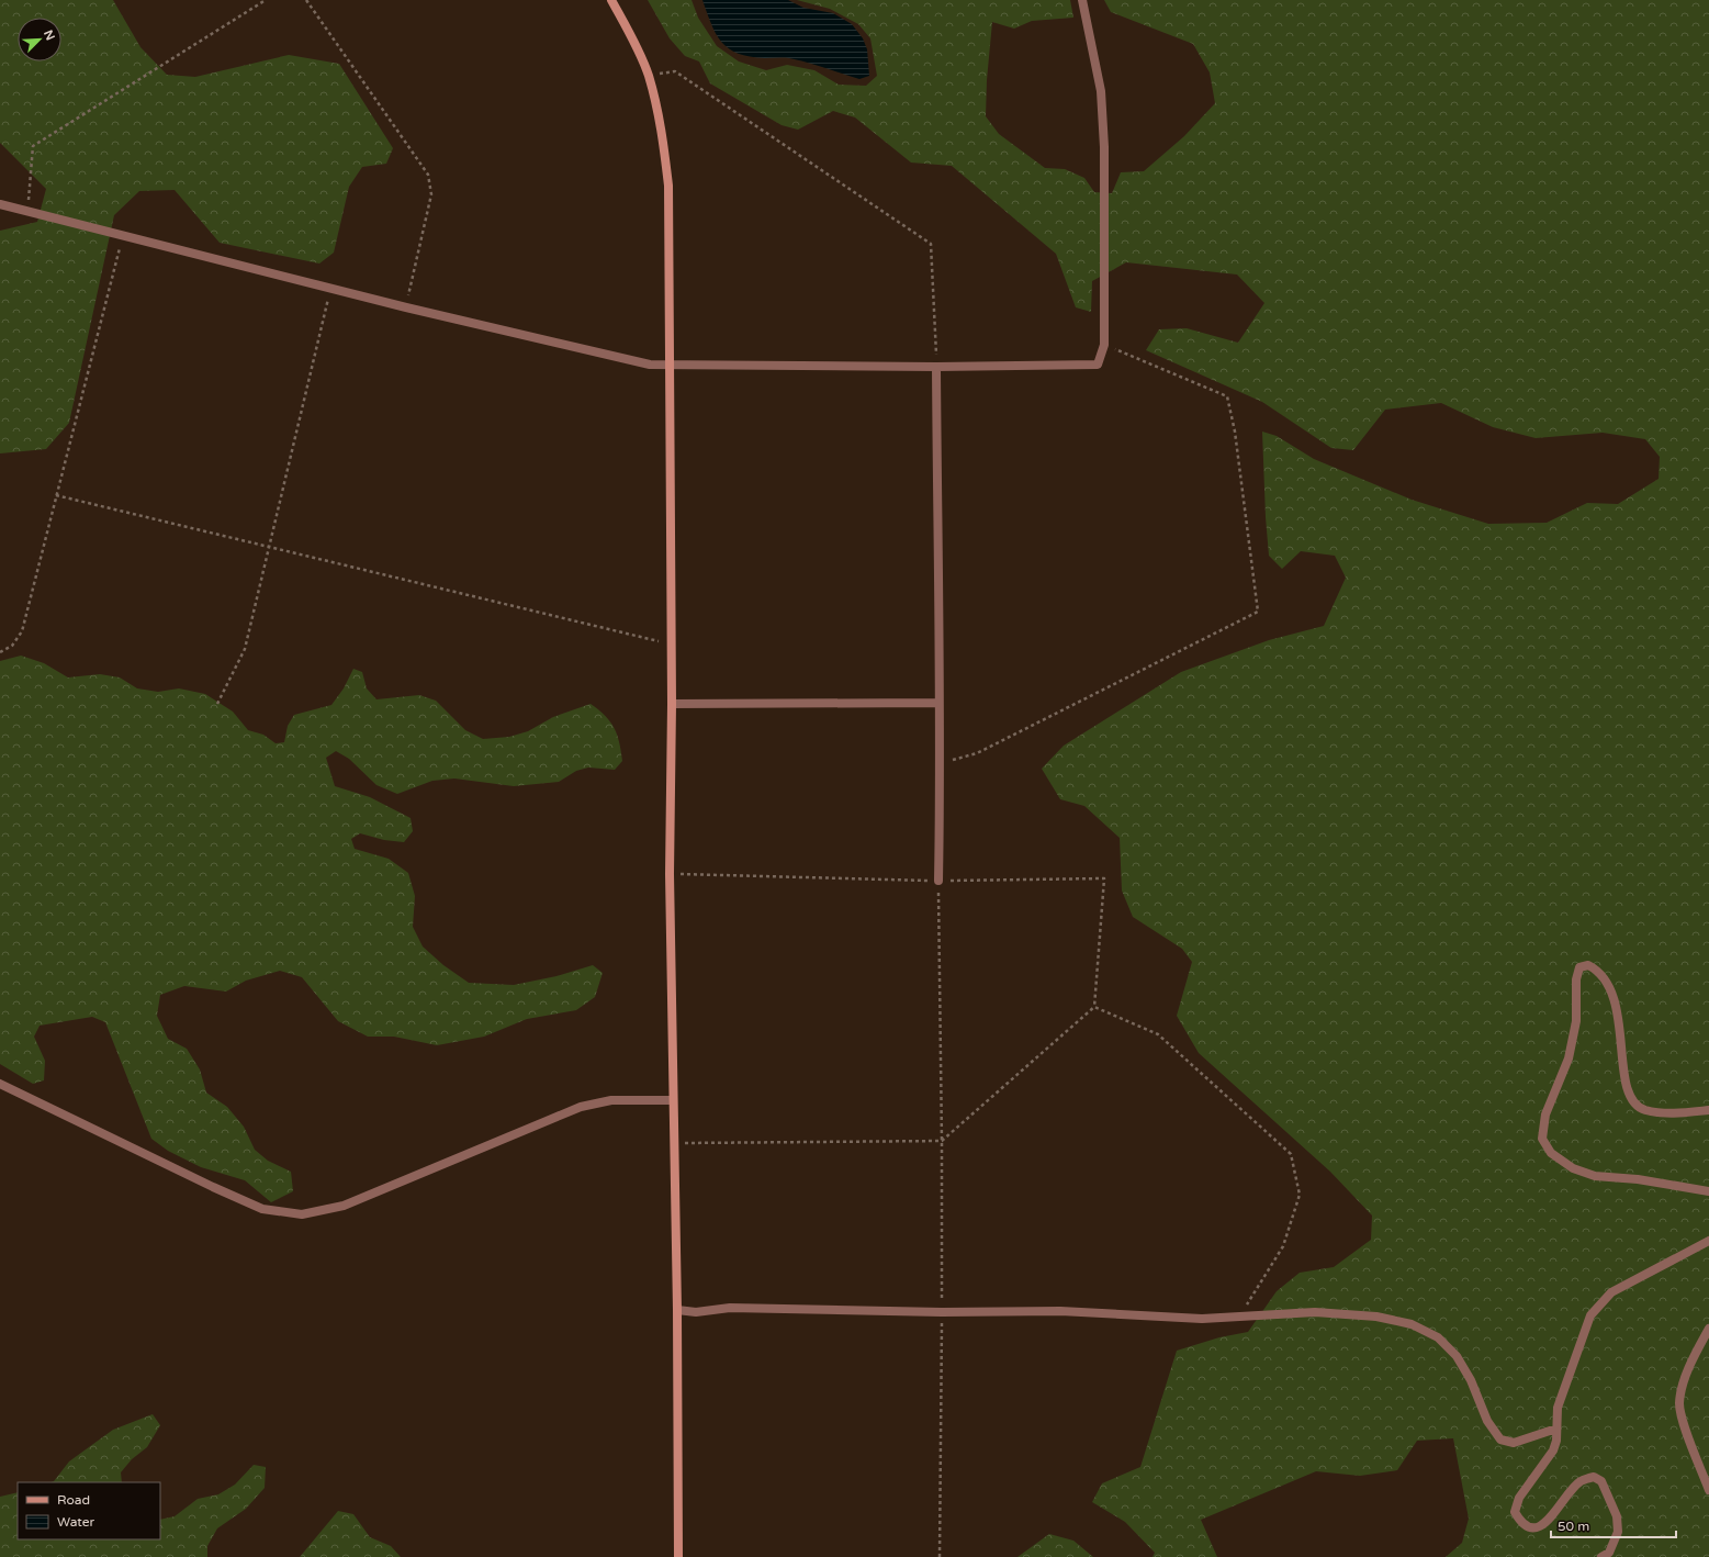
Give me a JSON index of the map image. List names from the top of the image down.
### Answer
{
  "legend": ["Road", "Water"],
  "scale_bar": "50 m",
  "north": "top right"
}
